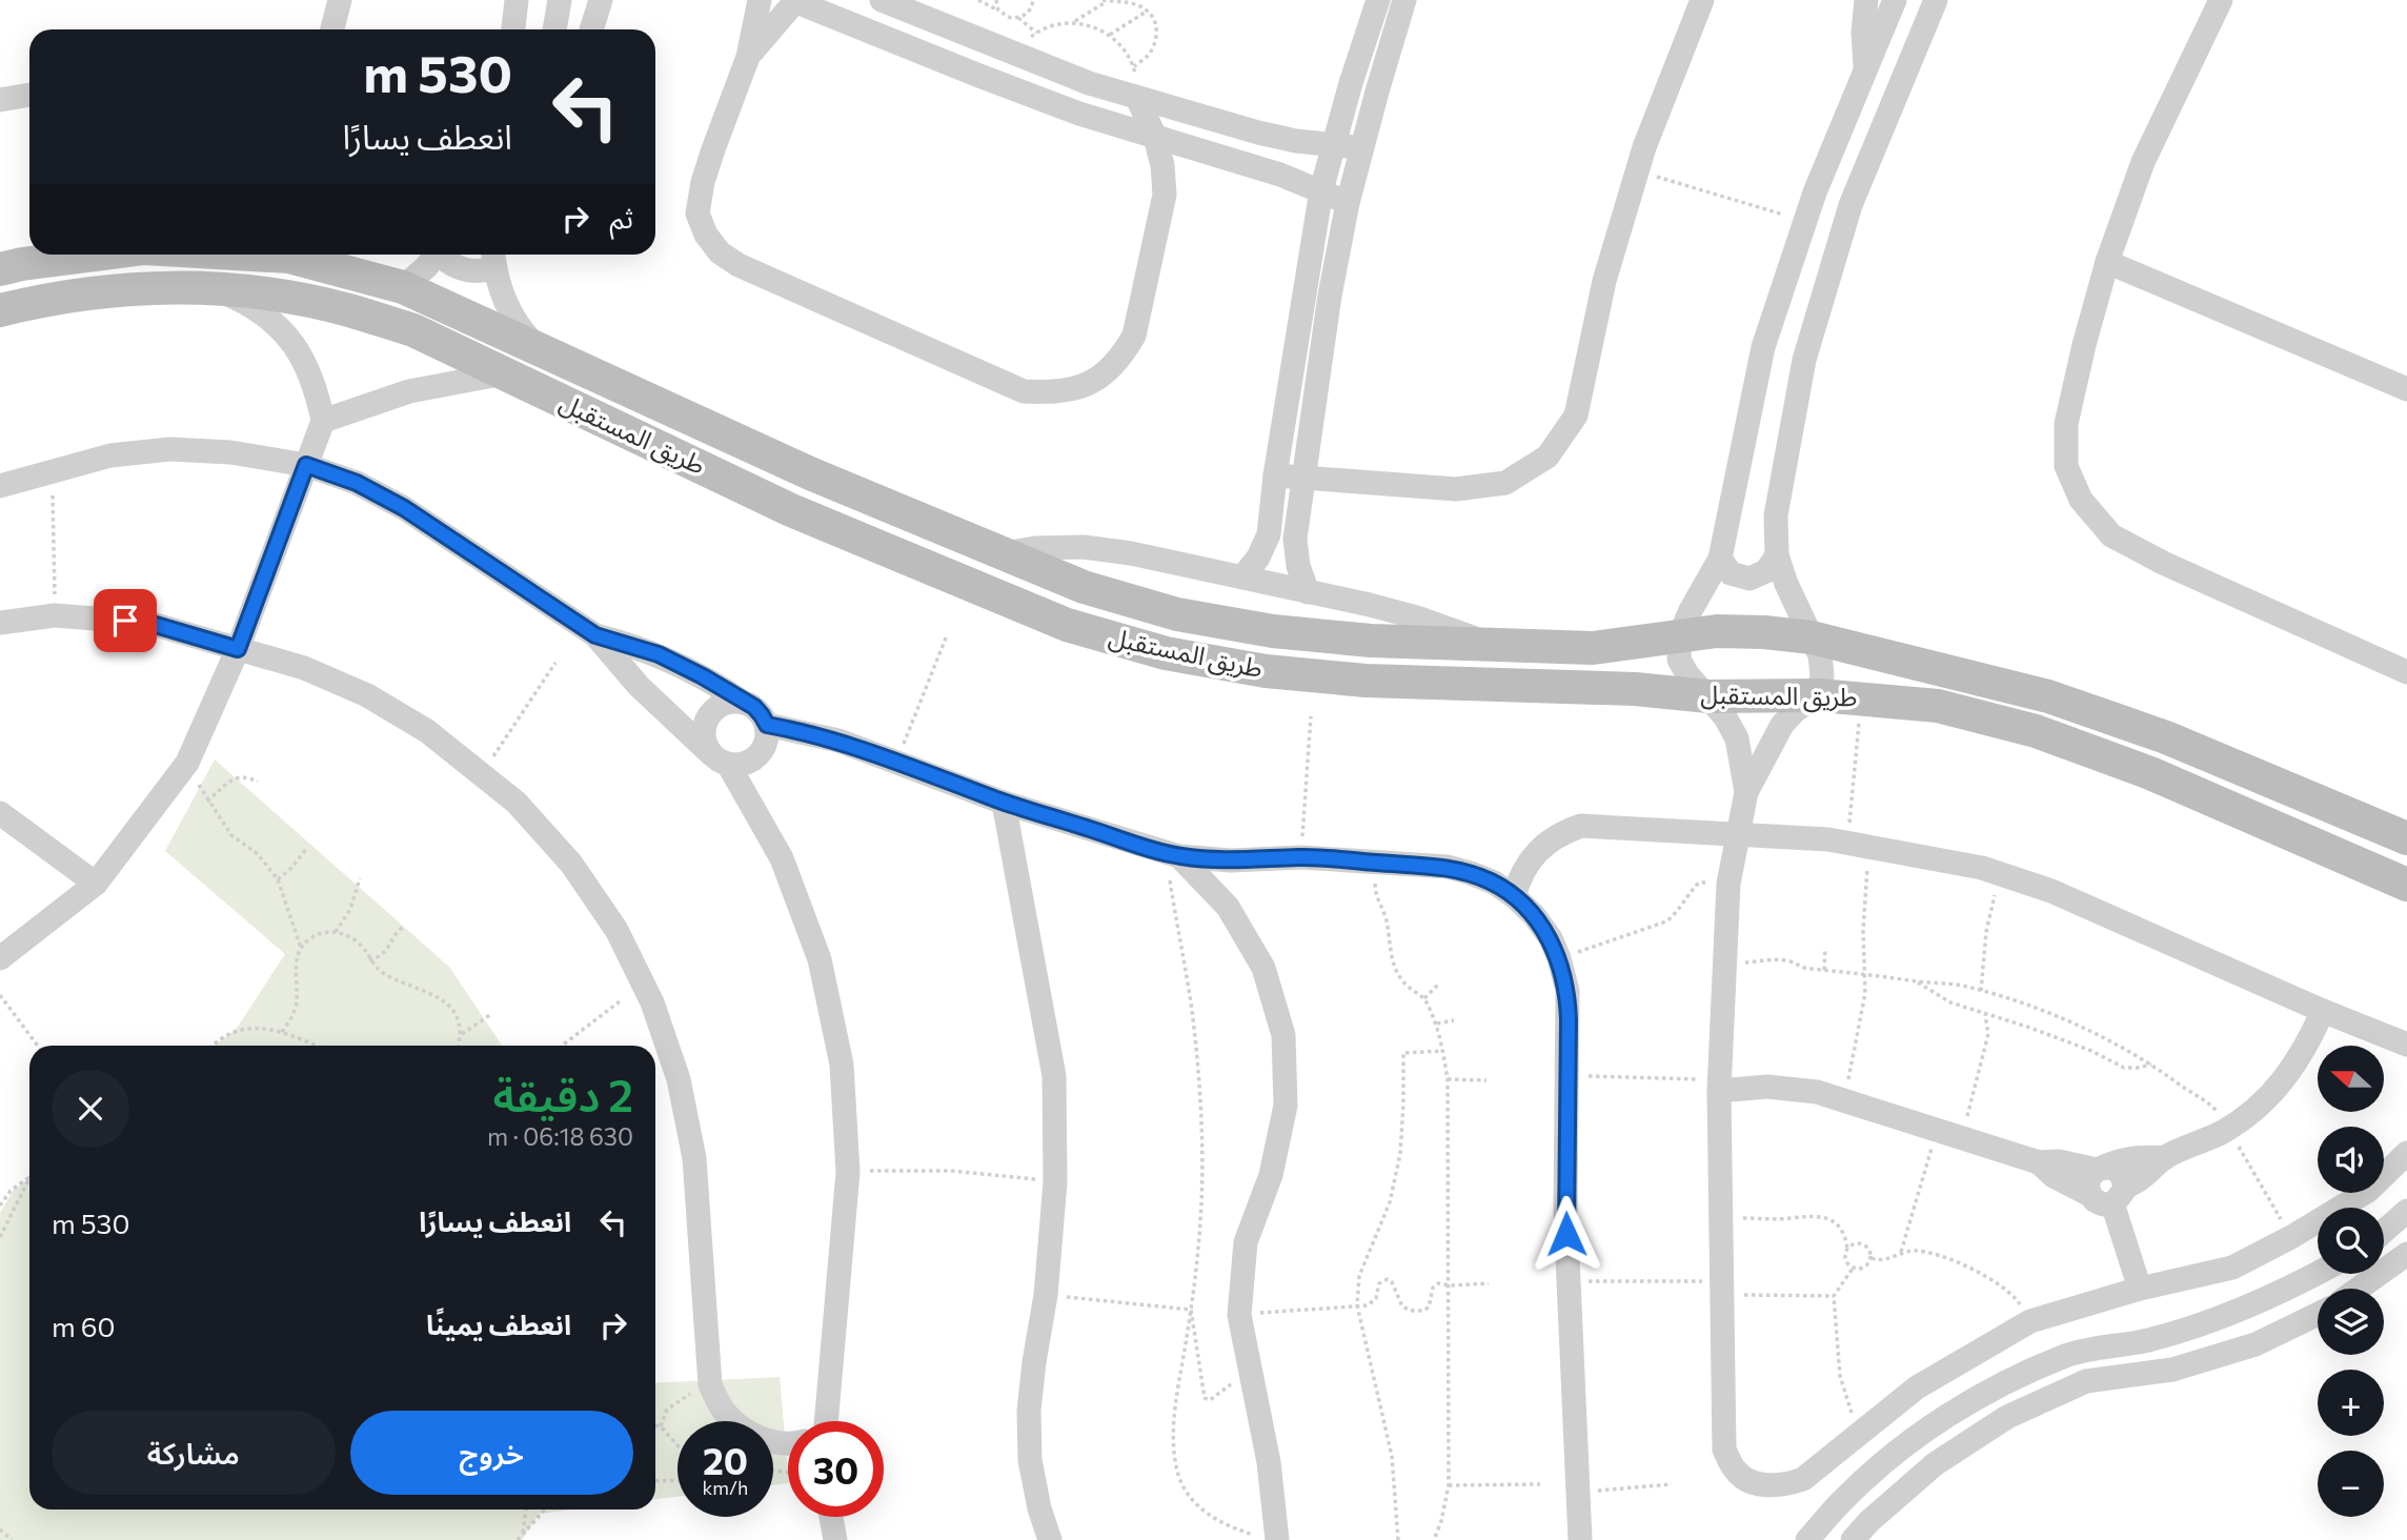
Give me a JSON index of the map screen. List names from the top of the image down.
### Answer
{
  "streets": {
    "main road": ["طريق المستقبل"]
  },
  "north": "left",
  "page": {
    "turn": ["530 m", "انعطف يسارًا"],
    "then": "ثم",
    "map_buttons": ["+", "−"],
    "heading": ["2 دقيقة", "630 m · 06:18"],
    "list": [
      {
        "name": "انعطف يسارًا",
        "value": "530 m"
      },
      {
        "name": "انعطف يمينًا",
        "value": "60 m"
      }
    ],
    "buttons": ["خروج", "مشاركة"],
    "speed": "20 km/h",
    "limit": "30"
  }
}
